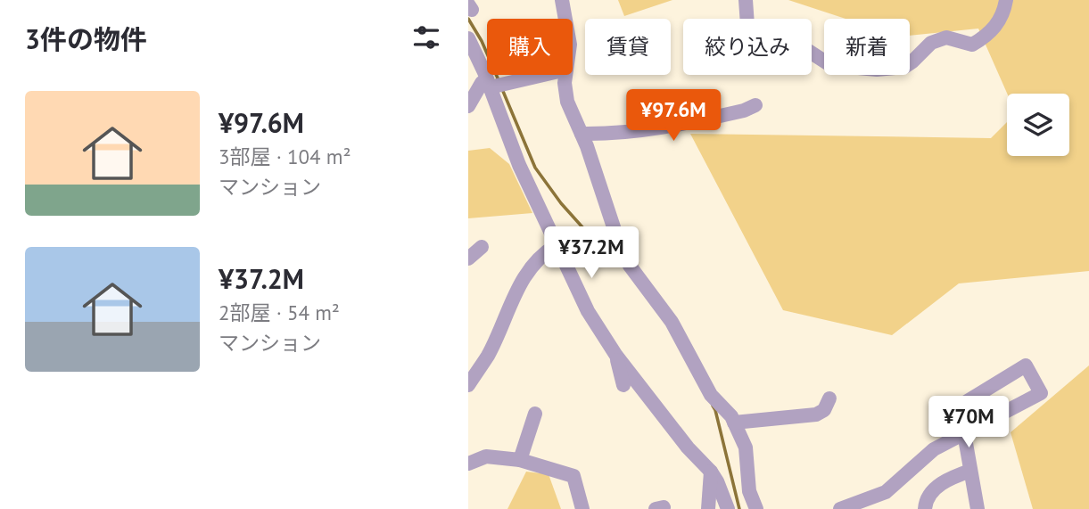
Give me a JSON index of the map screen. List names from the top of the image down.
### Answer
{
  "page": {
    "heading": "3件の物件",
    "chip": [
      "購入",
      "賃貸",
      "絞り込み",
      "新着"
    ],
    "list": [
      {
        "name": "¥97.6M",
        "note": "3部屋 · 104 m² · マンション"
      },
      {
        "name": "¥37.2M",
        "note": "2部屋 · 54 m² · マンション"
      }
    ],
    "price": ["¥97.6M", "¥37.2M", "¥70M"]
  }
}
